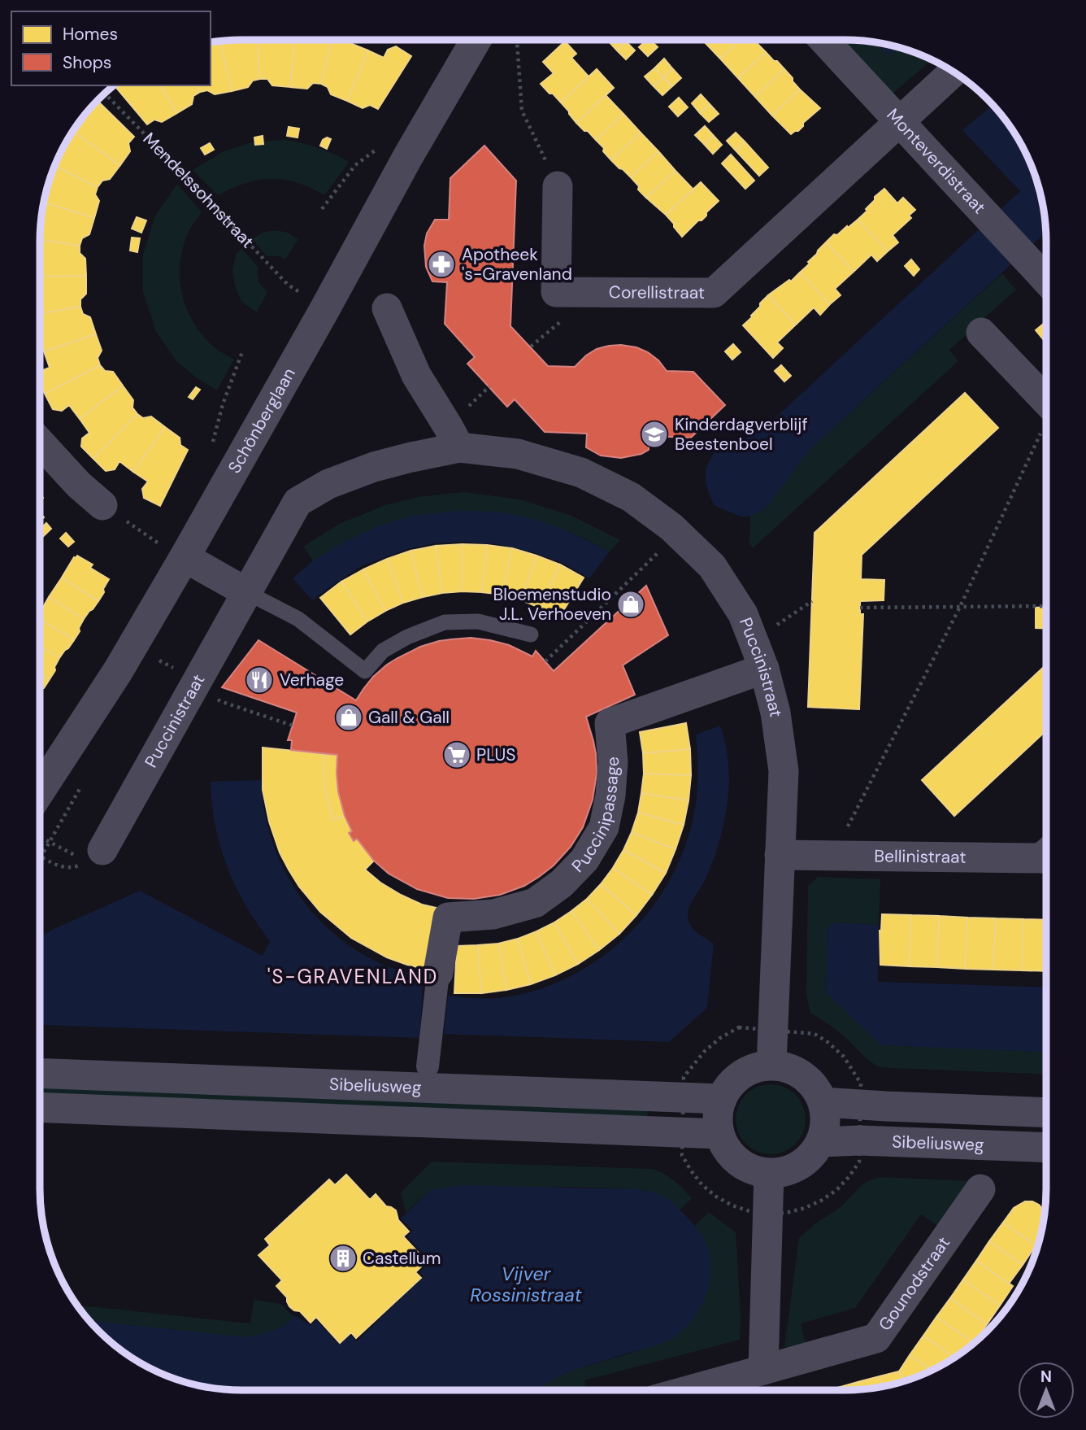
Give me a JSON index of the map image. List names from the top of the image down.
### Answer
{
  "streets": {
    "street": [
      "Monteverdistraat",
      "Corellistraat",
      "Schönberglaan",
      "Puccinistraat",
      "Puccinipassage",
      "Bellinistraat",
      "Sibeliusweg",
      "Gounodstraat"
    ],
    "path": ["Mendelssohnstraat"]
  },
  "crossings": [
    ["Monteverdistraat", "Corellistraat"],
    ["Puccinistraat", "Puccinipassage"],
    ["Puccinistraat", "Bellinistraat"],
    ["Puccinistraat", "Sibeliusweg"]
  ],
  "districts": ["'S-GRAVENLAND"],
  "water": ["Vijver Rossinistraat"],
  "places": {
    "pharmacy": ["Apotheek 's-Gravenland"],
    "school or university": ["Kinderdagverblijf Beestenboel"],
    "shop": ["Bloemenstudio J.L. Verhoeven", "Gall & Gall"],
    "restaurant": ["Verhage"],
    "supermarket": ["PLUS"],
    "building": ["Castellum"]
  },
  "legend": ["Homes", "Shops"],
  "north": "top"
}
